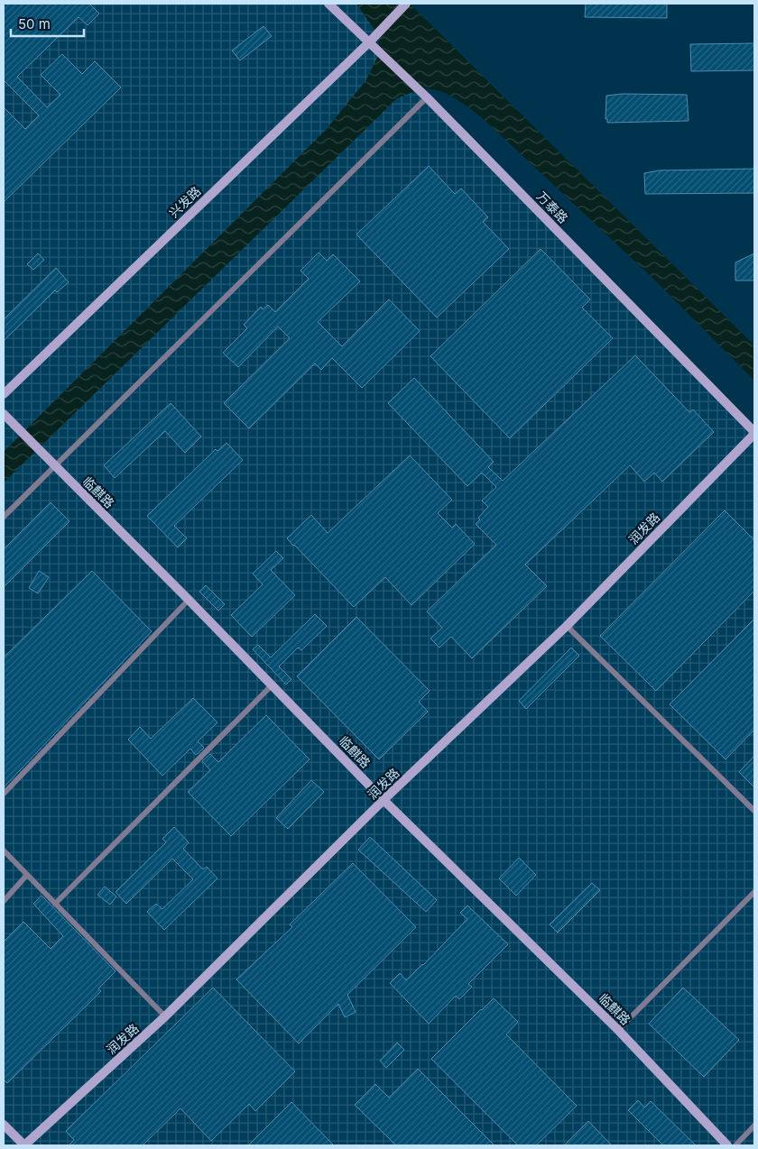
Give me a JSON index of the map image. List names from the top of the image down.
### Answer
{
  "streets": {
    "main road": [
      "兴发路",
      "万泰路",
      "临麒路",
      "润发路"
    ]
  },
  "crossings": [
    ["兴发路", "万泰路"],
    ["万泰路", "润发路"],
    ["临麒路", "润发路"]
  ],
  "scale_bar": "50 m"
}
